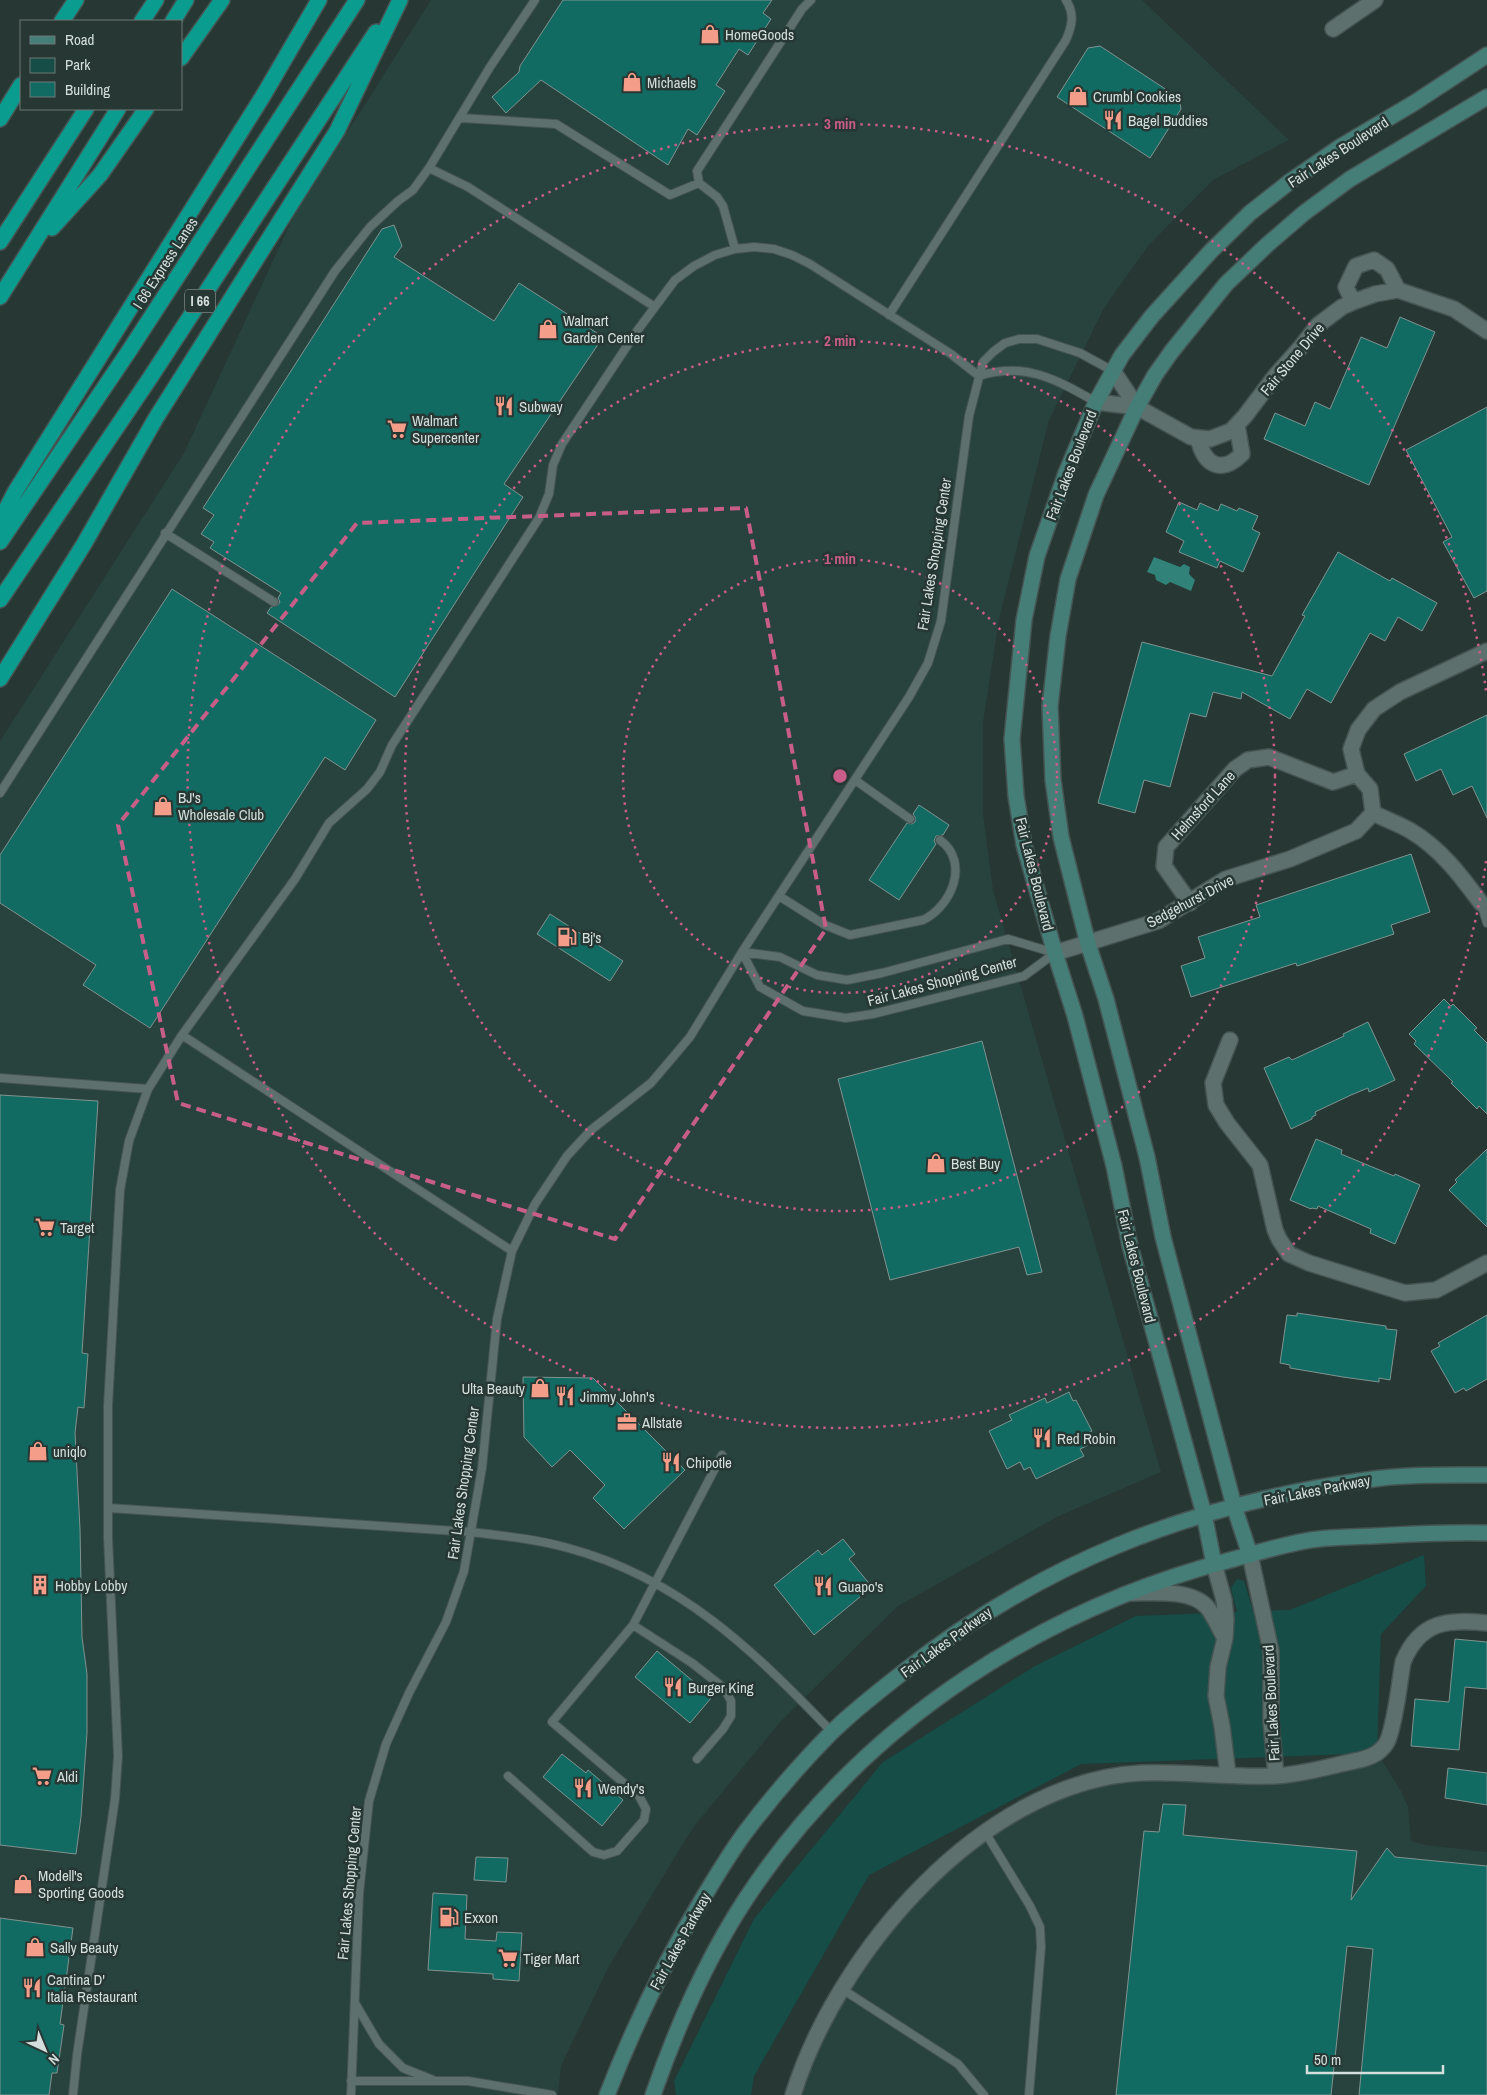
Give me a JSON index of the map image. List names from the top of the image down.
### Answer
{
  "streets": {
    "highway": ["I 66 Express Lanes", "I 66"],
    "street": [
      "Fair Lakes Boulevard",
      "Fair Stone Drive",
      "Helmsford Lane",
      "Sedgehurst Drive",
      "Fair Lakes Parkway"
    ],
    "lane": ["Fair Lakes Shopping Center"]
  },
  "crossings": [
    ["Fair Lakes Boulevard", "Fair Lakes Shopping Center"],
    ["Fair Lakes Boulevard", "Sedgehurst Drive"],
    ["Fair Lakes Boulevard", "Fair Lakes Parkway"],
    ["Fair Lakes Shopping Center", "Sedgehurst Drive"],
    ["Helmsford Lane", "Sedgehurst Drive"]
  ],
  "places": {
    "shop": [
      "HomeGoods",
      "Michaels",
      "Crumbl Cookies",
      "Walmart Garden Center",
      "BJ's Wholesale Club",
      "Best Buy",
      "Ulta Beauty",
      "uniqlo",
      "Modell's Sporting Goods",
      "Sally Beauty"
    ],
    "restaurant": [
      "Bagel Buddies",
      "Subway",
      "Jimmy John's",
      "Red Robin",
      "Chipotle",
      "Guapo's",
      "Burger King",
      "Wendy's",
      "Cantina D' Italia Restaurant"
    ],
    "supermarket": [
      "Walmart Supercenter",
      "Target",
      "Aldi",
      "Tiger Mart"
    ],
    "fuel station": ["Bj's", "Exxon"],
    "office": ["Allstate"],
    "building": ["Hobby Lobby"]
  },
  "legend": ["Road", "Park", "Building"],
  "scale_bar": "50 m",
  "north": "bottom right",
  "rings": ["3 min", "2 min", "1 min"]
}
